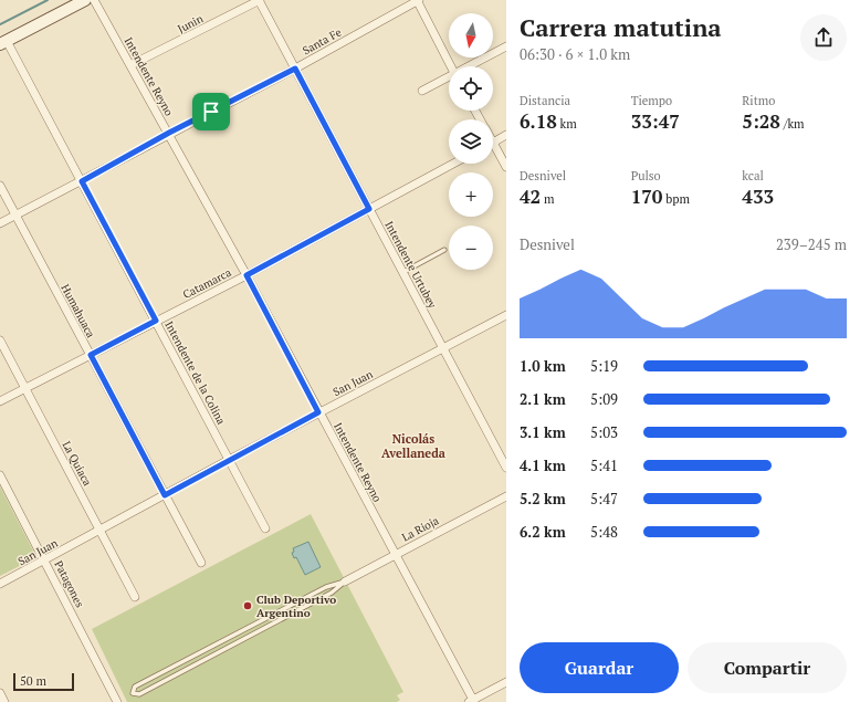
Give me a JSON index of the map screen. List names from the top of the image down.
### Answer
{
  "streets": {
    "street": [
      "Junin",
      "Santa Fe",
      "Intendente Reyno",
      "Intendente Urtubey",
      "Catamarca",
      "Humahuaca",
      "Intendente de la Colina",
      "San Juan",
      "La Quiaca",
      "La Rioja",
      "Patagones"
    ]
  },
  "crossings": [
    ["Junin", "Intendente Reyno"],
    ["Junin", "Intendente Urtubey"],
    ["Santa Fe", "Intendente Reyno"],
    ["Santa Fe", "Intendente Urtubey"],
    ["Santa Fe", "Humahuaca"],
    ["Santa Fe", "Intendente de la Colina"],
    ["Intendente Reyno", "Catamarca"],
    ["Intendente Reyno", "San Juan"],
    ["Intendente Reyno", "La Rioja"],
    ["Intendente Urtubey", "Catamarca"],
    ["Intendente Urtubey", "San Juan"],
    ["Catamarca", "Humahuaca"],
    ["Catamarca", "Intendente de la Colina"],
    ["Catamarca", "La Quiaca"],
    ["Humahuaca", "San Juan"],
    ["Intendente de la Colina", "San Juan"],
    ["San Juan", "La Quiaca"],
    ["San Juan", "Patagones"]
  ],
  "districts": ["Nicolás Avellaneda"],
  "places": ["Club Deportivo Argentino"],
  "scale_bar": "50 m",
  "north": "bottom",
  "page": {
    "heading": ["Carrera matutina", "06:30 · 6 × 1.0 km"],
    "map_buttons": ["+", "−"],
    "stats": [
      ["Distancia", "6.18 km"],
      ["Tiempo", "33:47"],
      ["Ritmo", "5:28 /km"],
      ["Desnivel", "42 m"],
      ["Pulso", "170 bpm"],
      ["kcal", "433"]
    ],
    "chart": ["Desnivel", "239–245 m"],
    "list": [
      {
        "name": "1.0 km",
        "note": "5:19"
      },
      {
        "name": "2.1 km",
        "note": "5:09"
      },
      {
        "name": "3.1 km",
        "note": "5:03"
      },
      {
        "name": "4.1 km",
        "note": "5:41"
      },
      {
        "name": "5.2 km",
        "note": "5:47"
      },
      {
        "name": "6.2 km",
        "note": "5:48"
      }
    ],
    "buttons": ["Guardar", "Compartir"],
    "scale": "50 m"
  }
}
